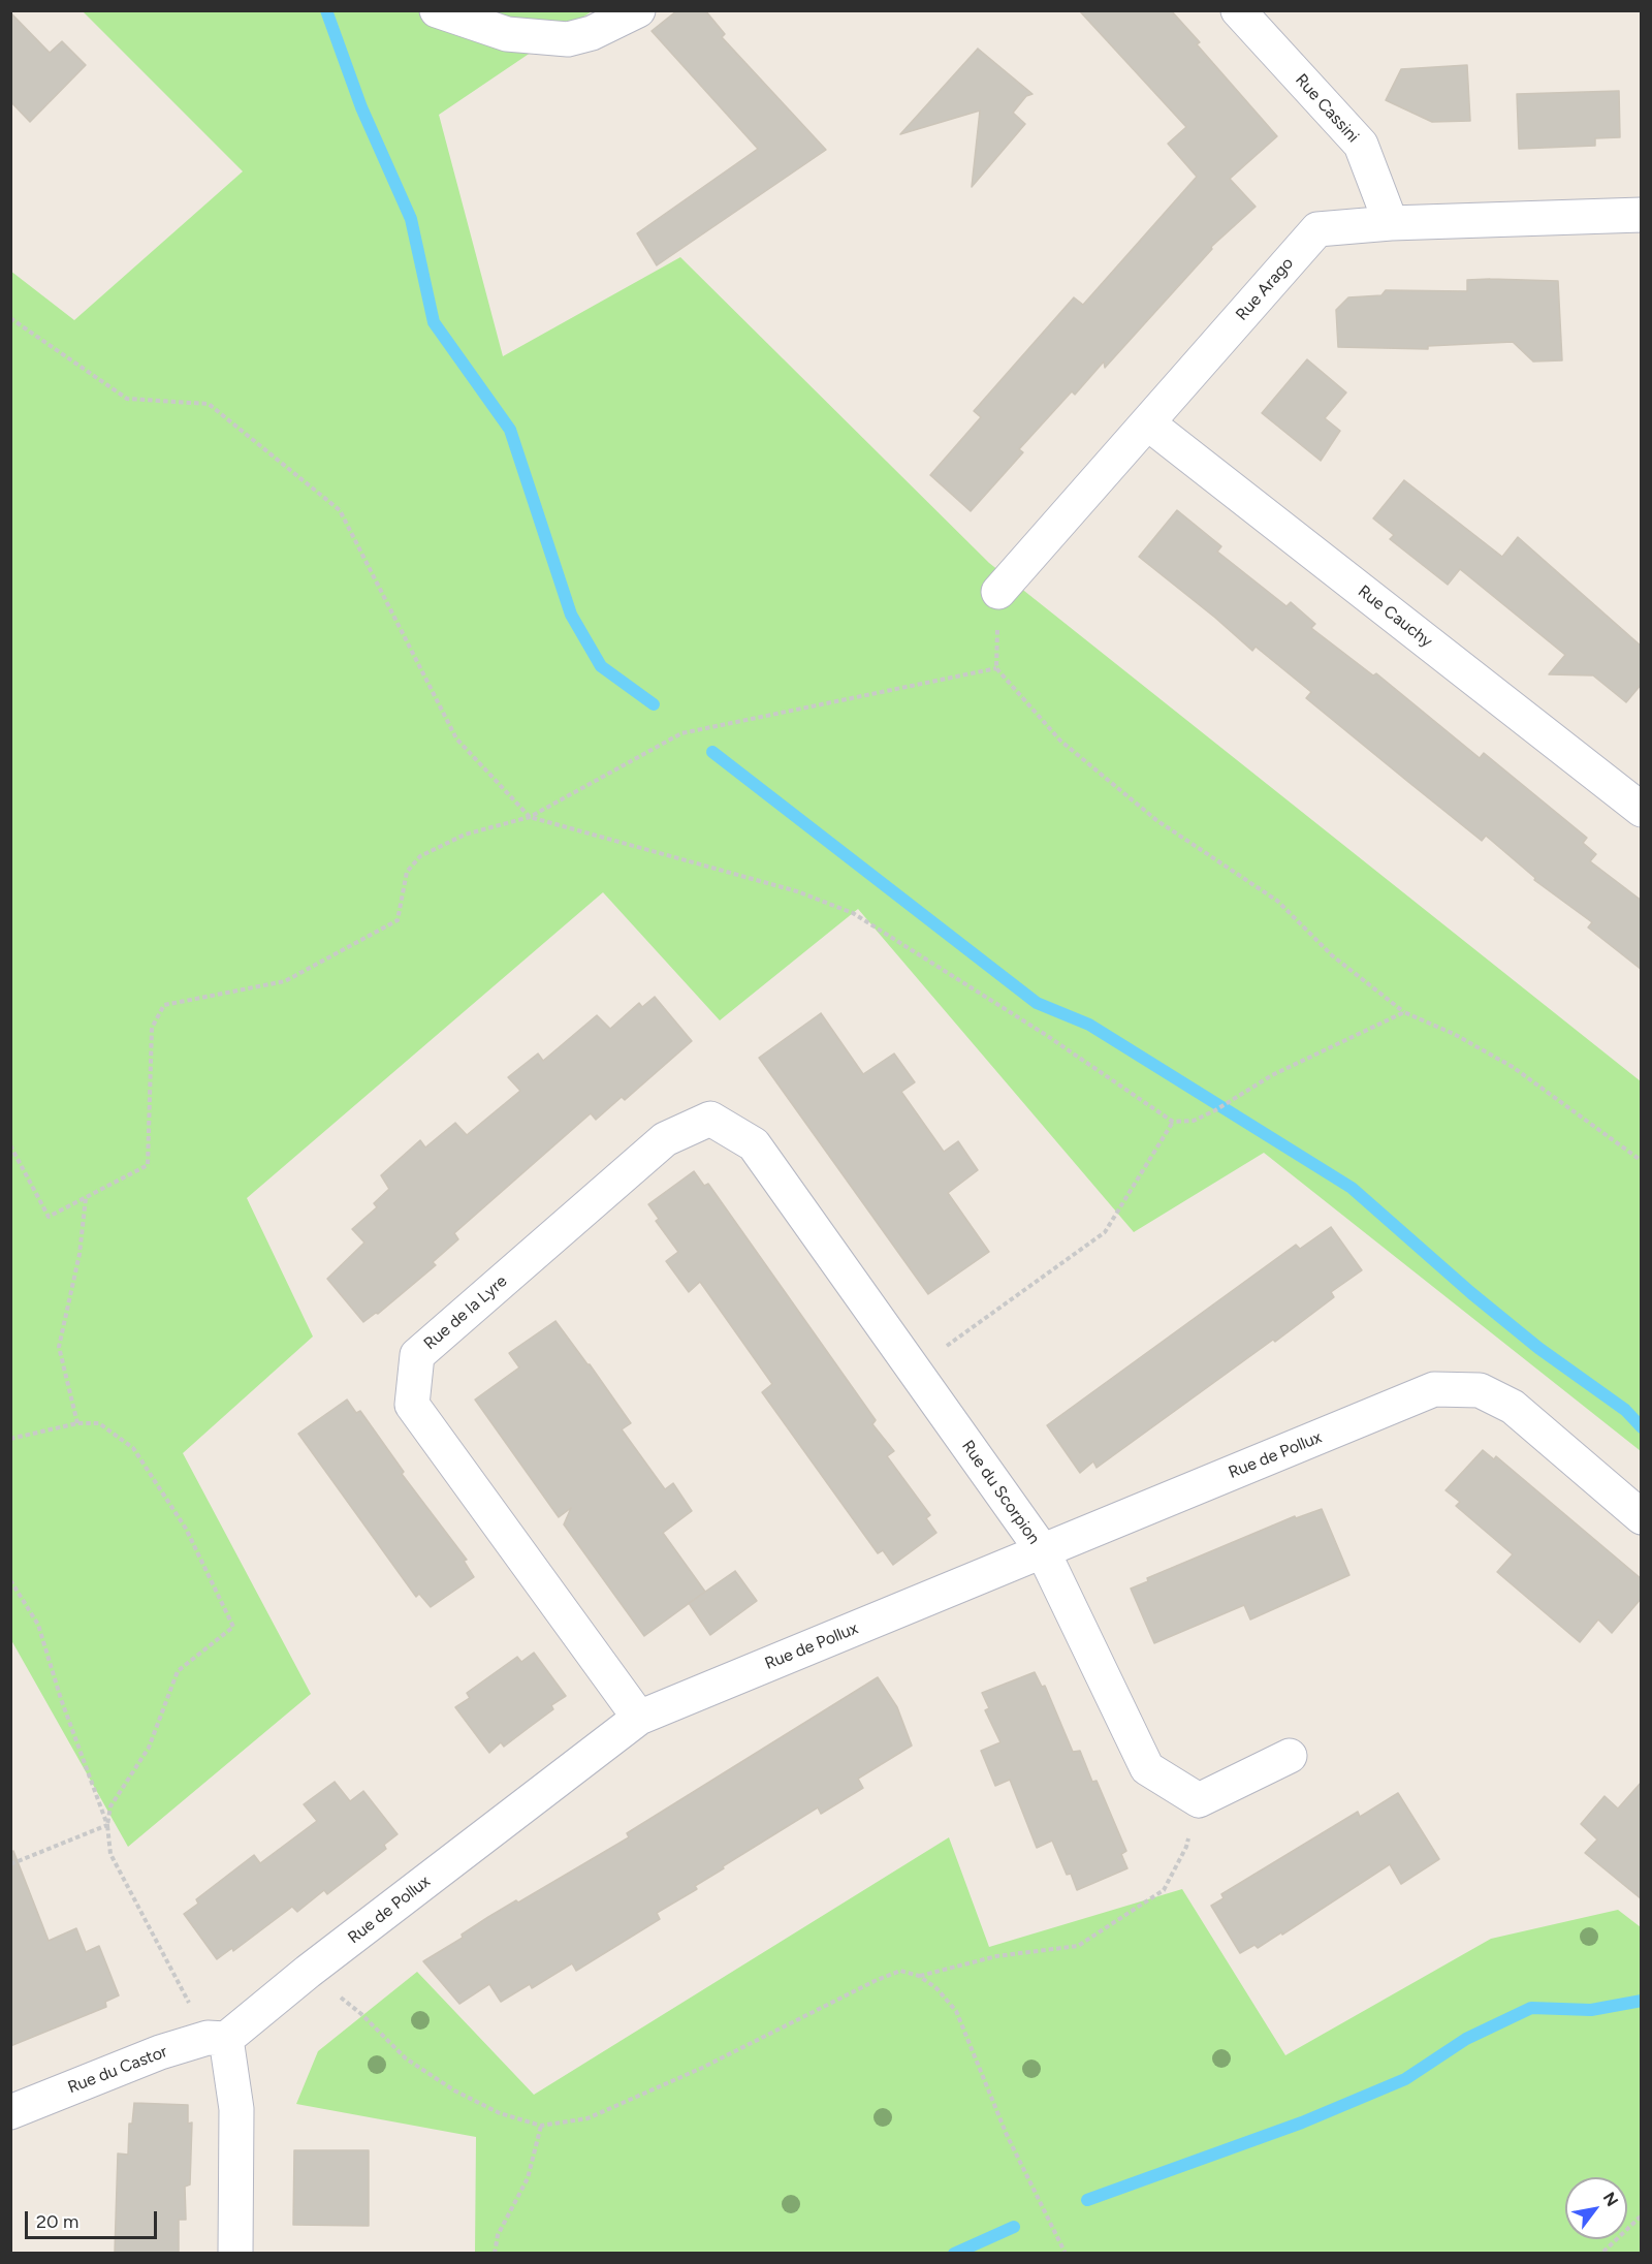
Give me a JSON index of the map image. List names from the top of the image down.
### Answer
{
  "streets": {
    "street": [
      "Rue Cassini",
      "Rue Arago",
      "Rue Cauchy",
      "Rue de la Lyre",
      "Rue de Pollux",
      "Rue du Scorpion",
      "Rue du Castor"
    ]
  },
  "crossings": [
    ["Rue Cassini", "Rue Arago"],
    ["Rue Arago", "Rue Cauchy"],
    ["Rue de la Lyre", "Rue de Pollux"],
    ["Rue de la Lyre", "Rue du Scorpion"],
    ["Rue de Pollux", "Rue du Scorpion"],
    ["Rue de Pollux", "Rue du Castor"]
  ],
  "scale_bar": "20 m",
  "north": "top right"
}
